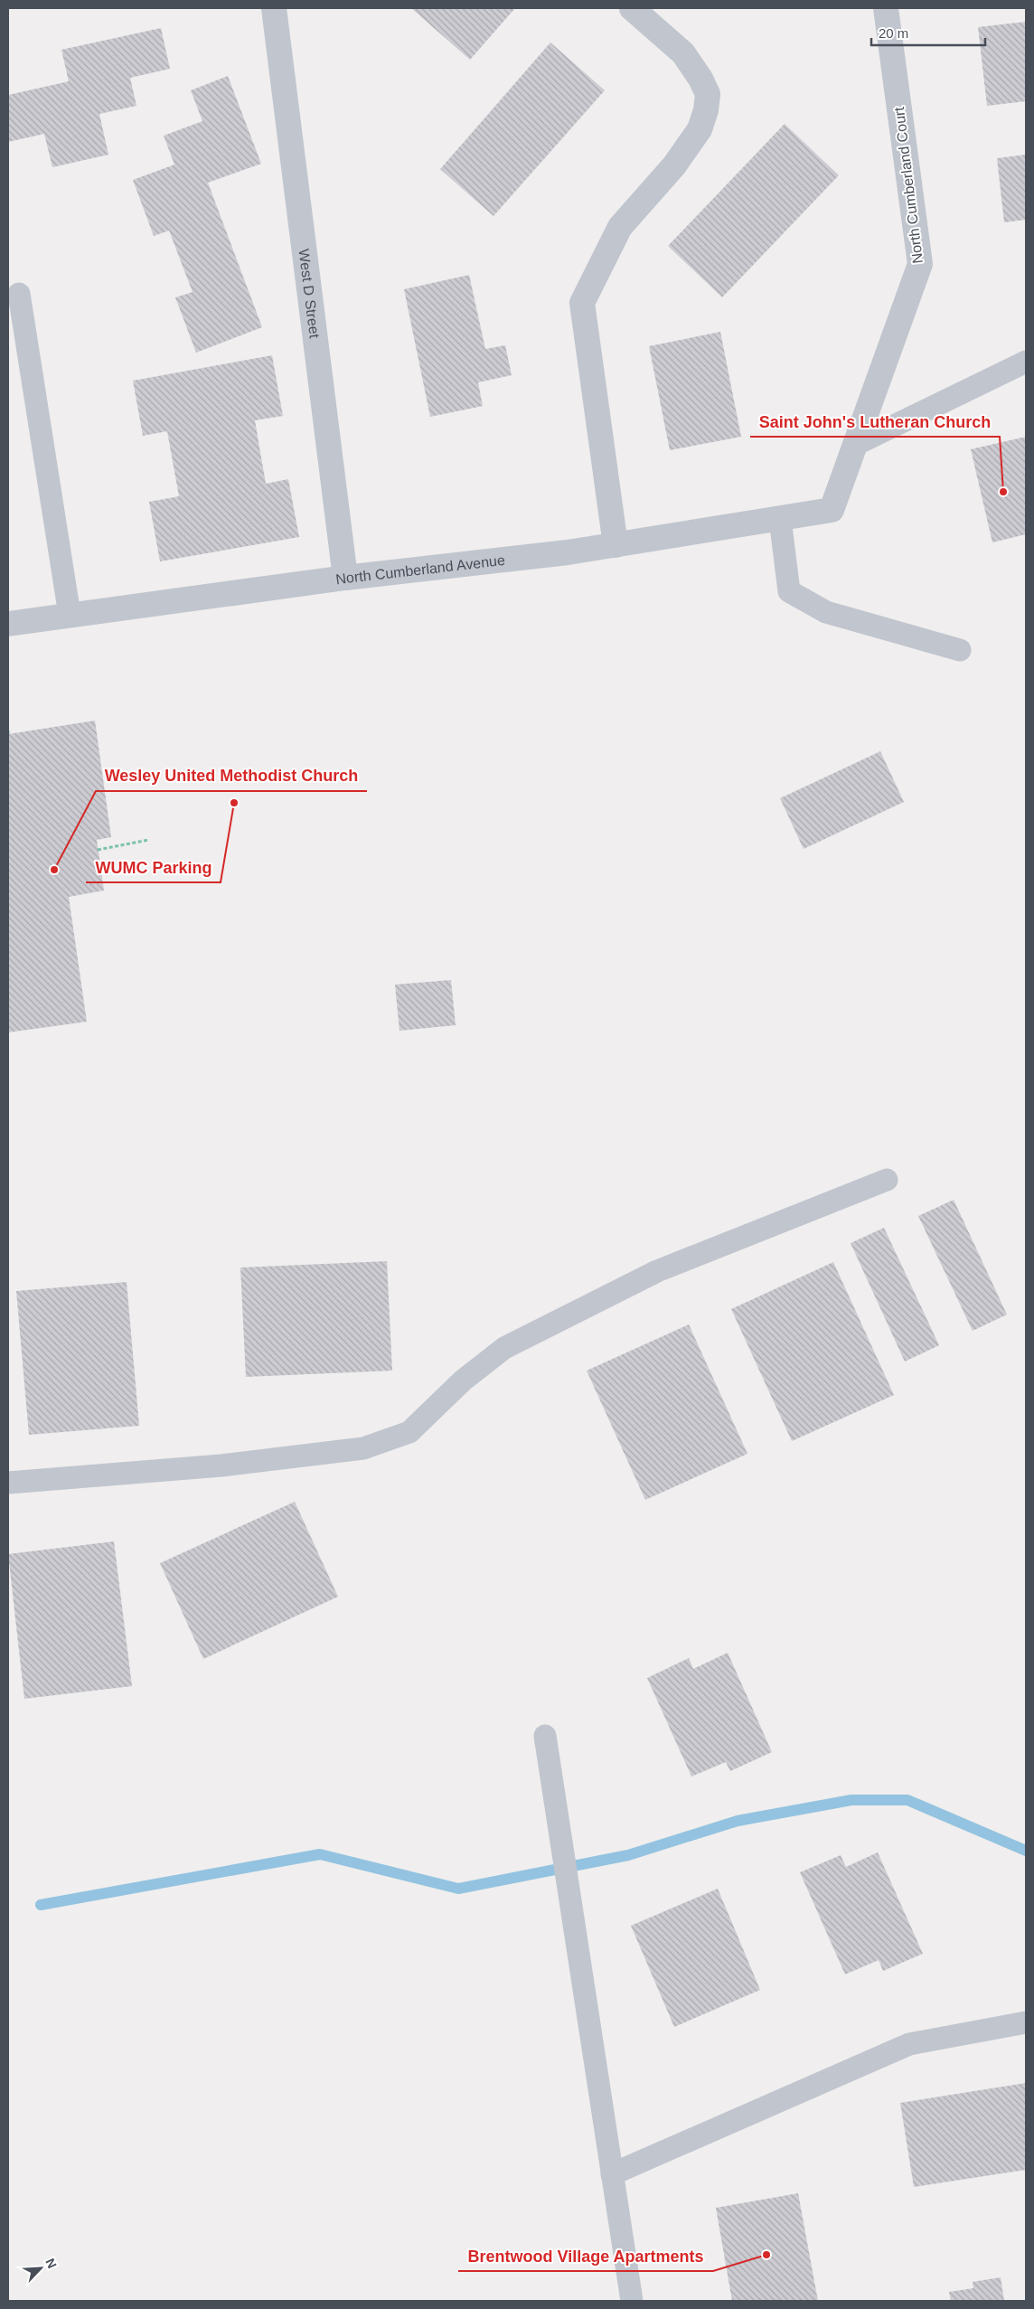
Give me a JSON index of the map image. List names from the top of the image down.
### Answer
{
  "streets": {
    "street": ["North Cumberland Court", "West D Street", "North Cumberland Avenue"]
  },
  "crossings": [
    ["North Cumberland Court", "North Cumberland Avenue"],
    ["West D Street", "North Cumberland Avenue"]
  ],
  "places": [
    "Saint John's Lutheran Church",
    "WUMC Parking",
    "Wesley United Methodist Church",
    "Brentwood Village Apartments"
  ],
  "scale_bar": "20 m",
  "north": "top right"
}
